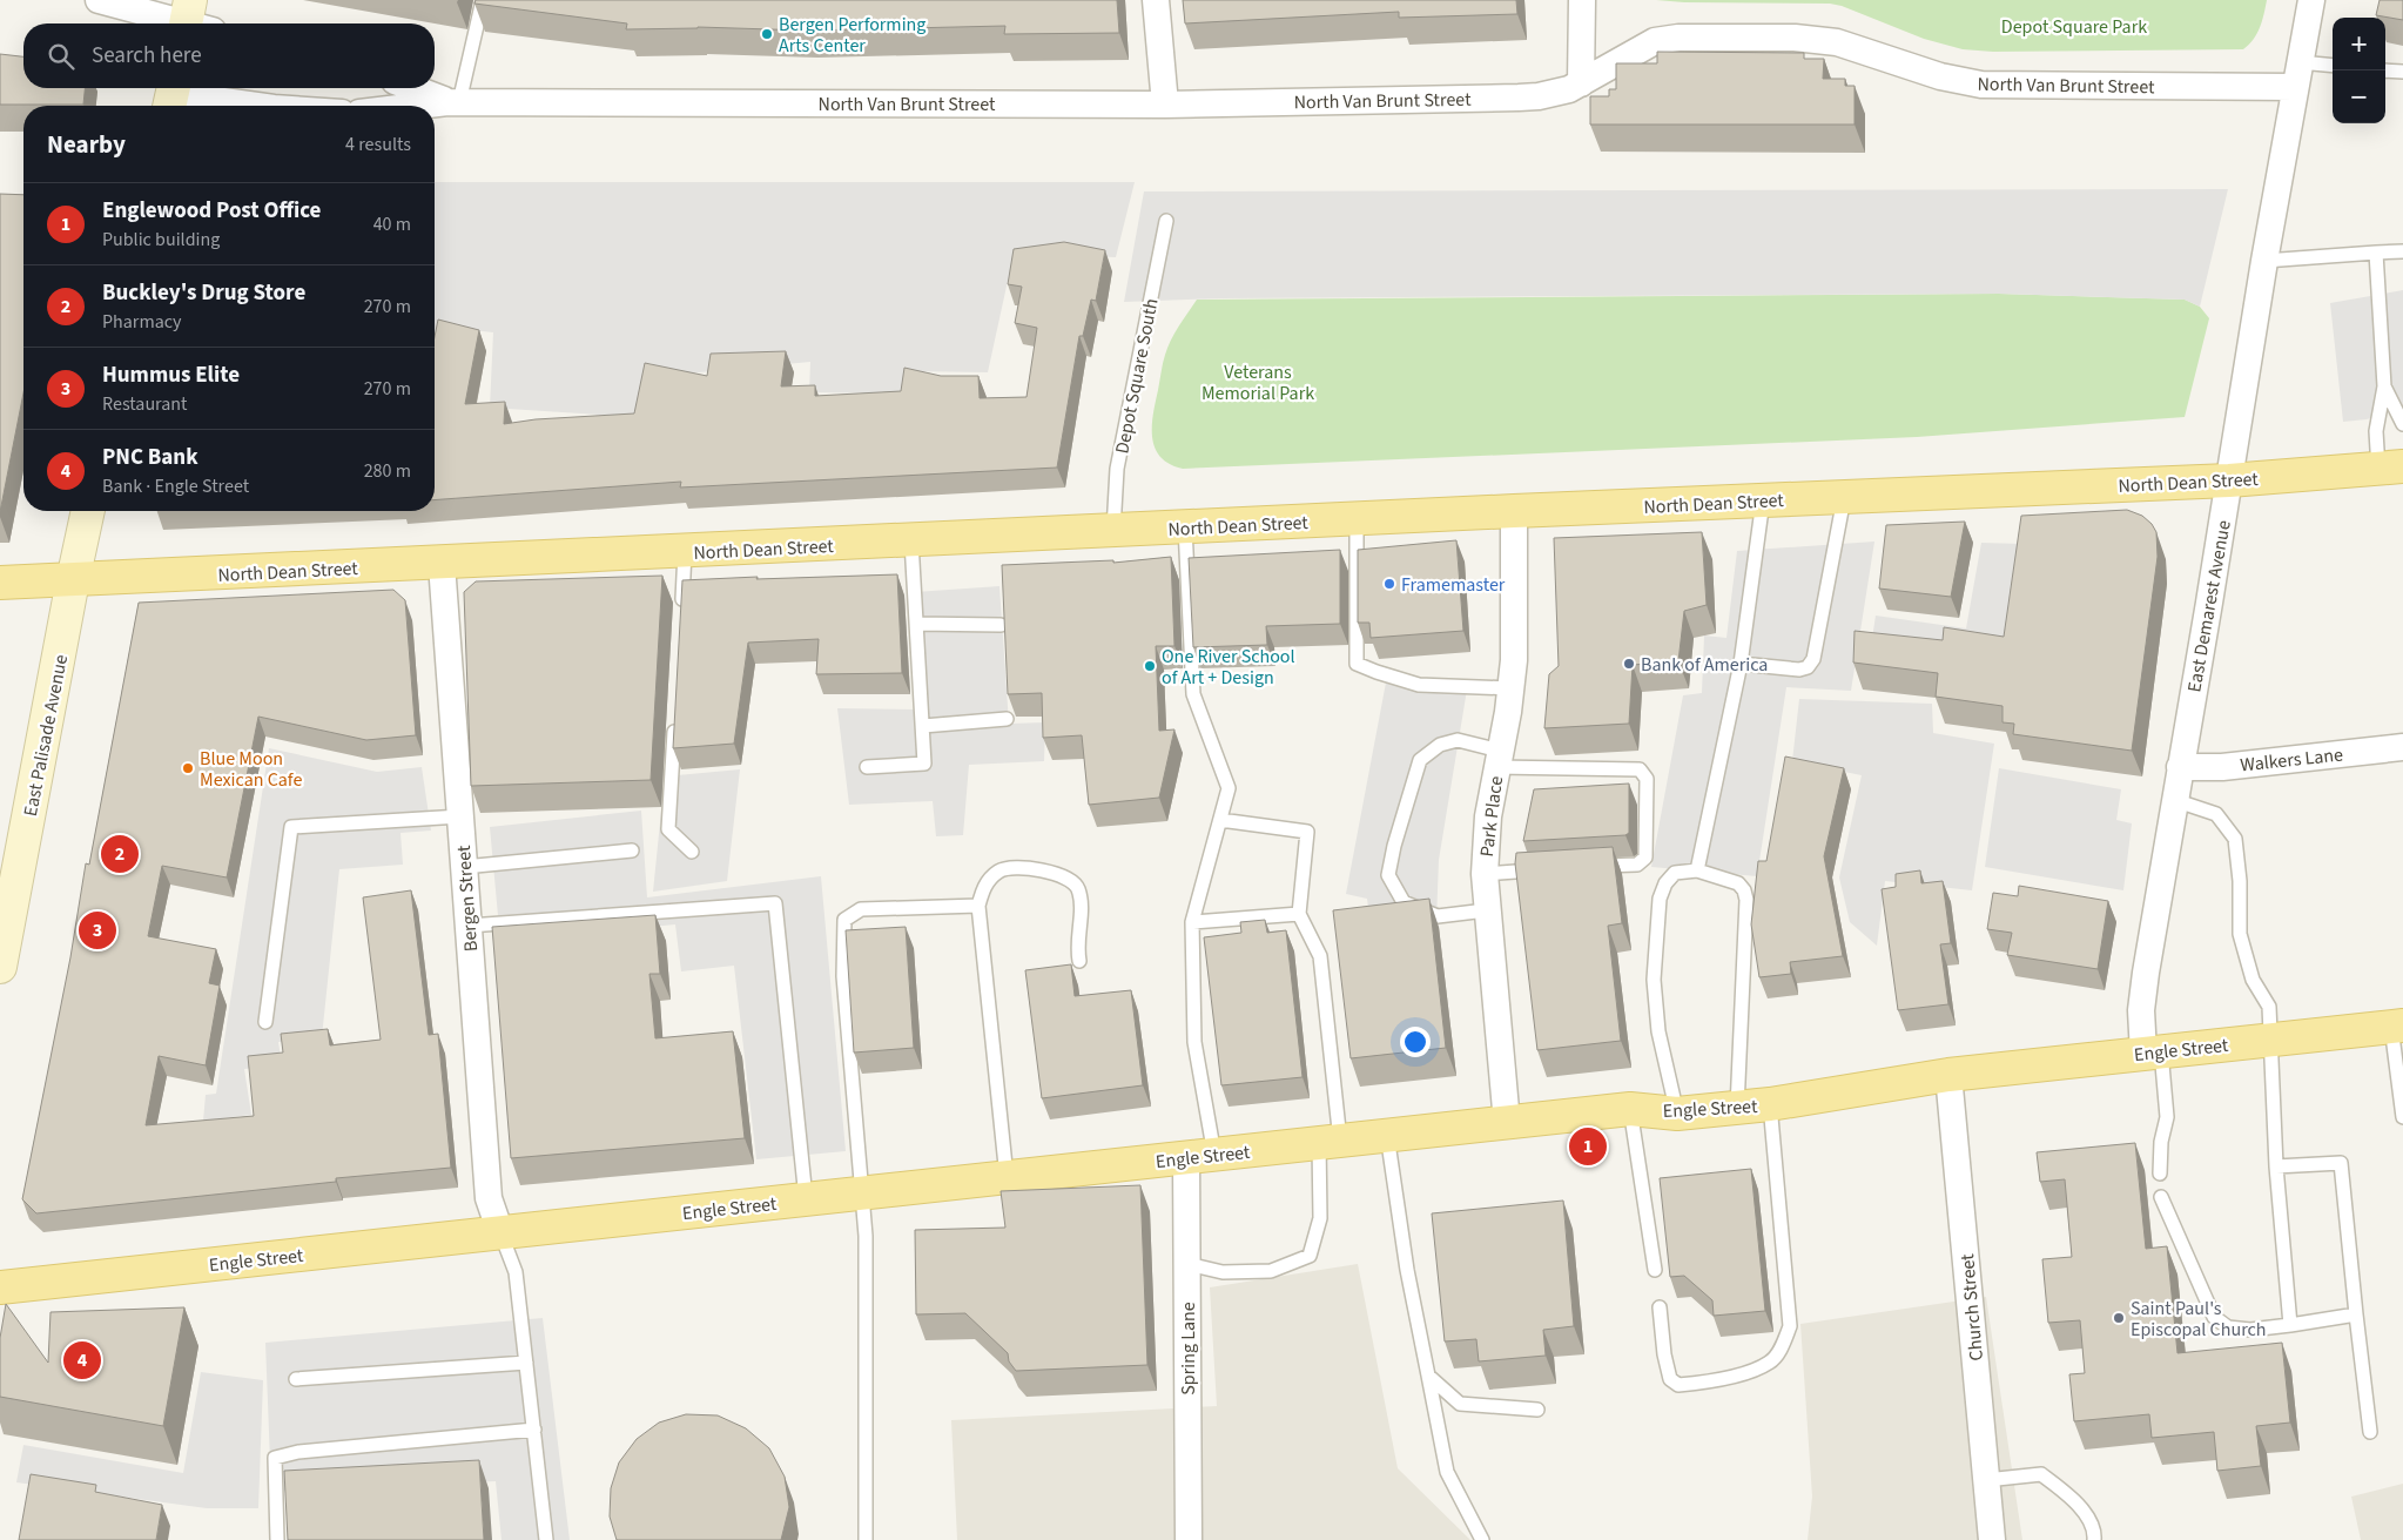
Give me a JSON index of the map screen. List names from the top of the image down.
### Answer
{
  "streets": {
    "main road": ["North Dean Street", "East Palisade Avenue", "Engle Street"],
    "street": [
      "North Van Brunt Street",
      "East Demarest Avenue",
      "Walkers Lane",
      "Park Place",
      "Bergen Street",
      "Church Street",
      "Spring Lane"
    ],
    "lane": ["Depot Square South"]
  },
  "crossings": [
    ["North Van Brunt Street", "East Demarest Avenue"],
    ["Depot Square South", "North Dean Street"],
    ["North Dean Street", "East Demarest Avenue"],
    ["North Dean Street", "East Palisade Avenue"],
    ["North Dean Street", "Park Place"],
    ["North Dean Street", "Bergen Street"],
    ["East Demarest Avenue", "Walkers Lane"],
    ["East Demarest Avenue", "Engle Street"],
    ["Park Place", "Engle Street"],
    ["Bergen Street", "Engle Street"],
    ["Engle Street", "Church Street"],
    ["Engle Street", "Spring Lane"]
  ],
  "parks": ["Depot Square Park", "Veterans Memorial Park"],
  "places": [
    "Bergen Performing Arts Center",
    "Framemaster",
    "Bank of America",
    "One River School of Art + Design",
    "Blue Moon Mexican Cafe",
    "Saint Paul's Episcopal Church"
  ],
  "page": {
    "map_buttons": ["+", "−"],
    "search": "Search here",
    "heading": ["Nearby", "4 results"],
    "list": [
      {
        "mark": "1",
        "name": "Englewood Post Office",
        "note": "Public building",
        "value": "40 m"
      },
      {
        "mark": "2",
        "name": "Buckley's Drug Store",
        "note": "Pharmacy",
        "value": "270 m"
      },
      {
        "mark": "3",
        "name": "Hummus Elite",
        "note": "Restaurant",
        "value": "270 m"
      },
      {
        "mark": "4",
        "name": "PNC Bank",
        "note": "Bank · Engle Street",
        "value": "280 m"
      }
    ],
    "pins": [
      "2",
      "3",
      "1",
      "4"
    ]
  }
}
